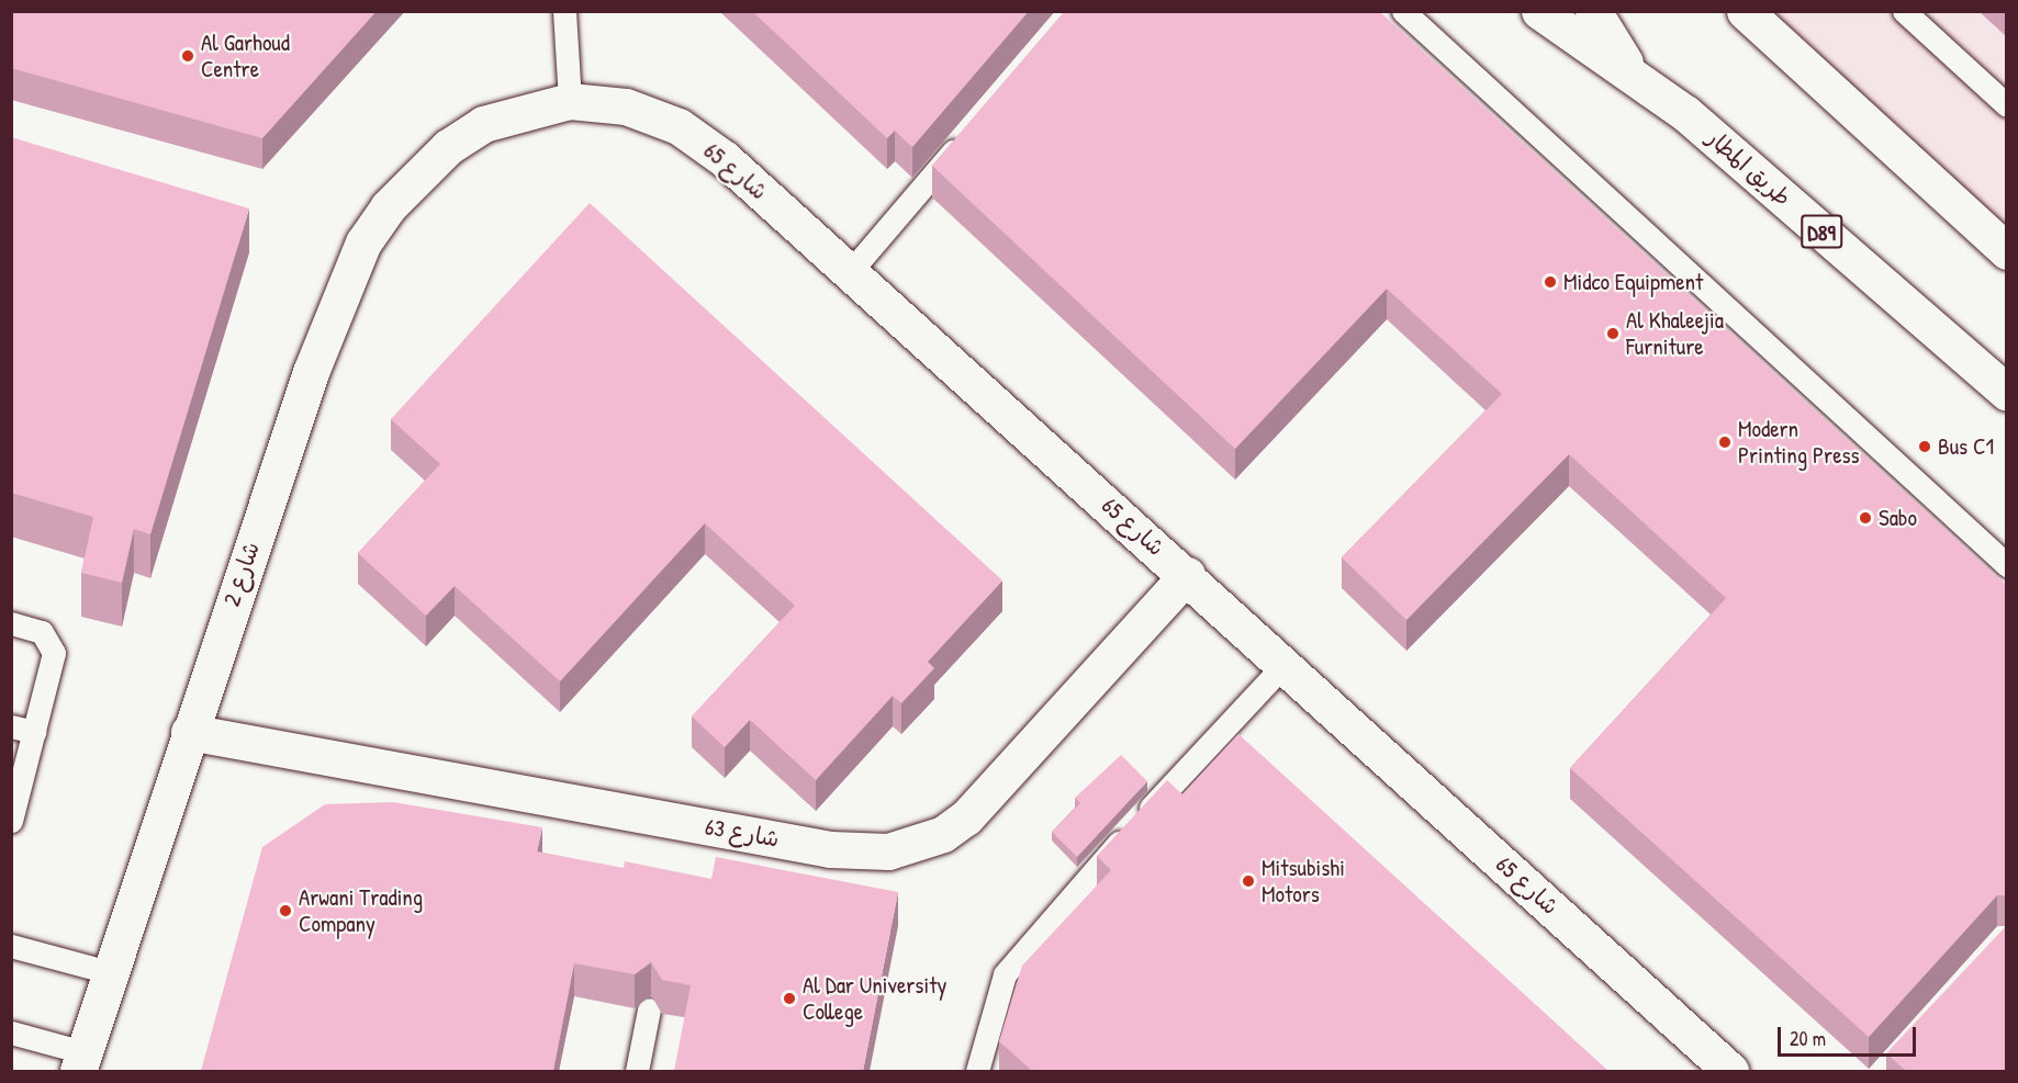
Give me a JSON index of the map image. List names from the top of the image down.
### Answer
{
  "streets": {
    "main road": [
      "طريق المطار",
      "شارع 65",
      "D89",
      "شارع 2",
      "شارع 63"
    ]
  },
  "crossings": [
    ["شارع 65", "شارع 2"],
    ["شارع 65", "شارع 63"],
    ["شارع 2", "شارع 63"]
  ],
  "places": [
    "Al Garhoud Centre",
    "Midco Equipment",
    "Al Khaleejia Furniture",
    "Modern Printing Press",
    "Bus C1",
    "Sabo",
    "Mitsubishi Motors",
    "Arwani Trading Company",
    "Al Dar University College"
  ],
  "scale_bar": "20 m"
}
